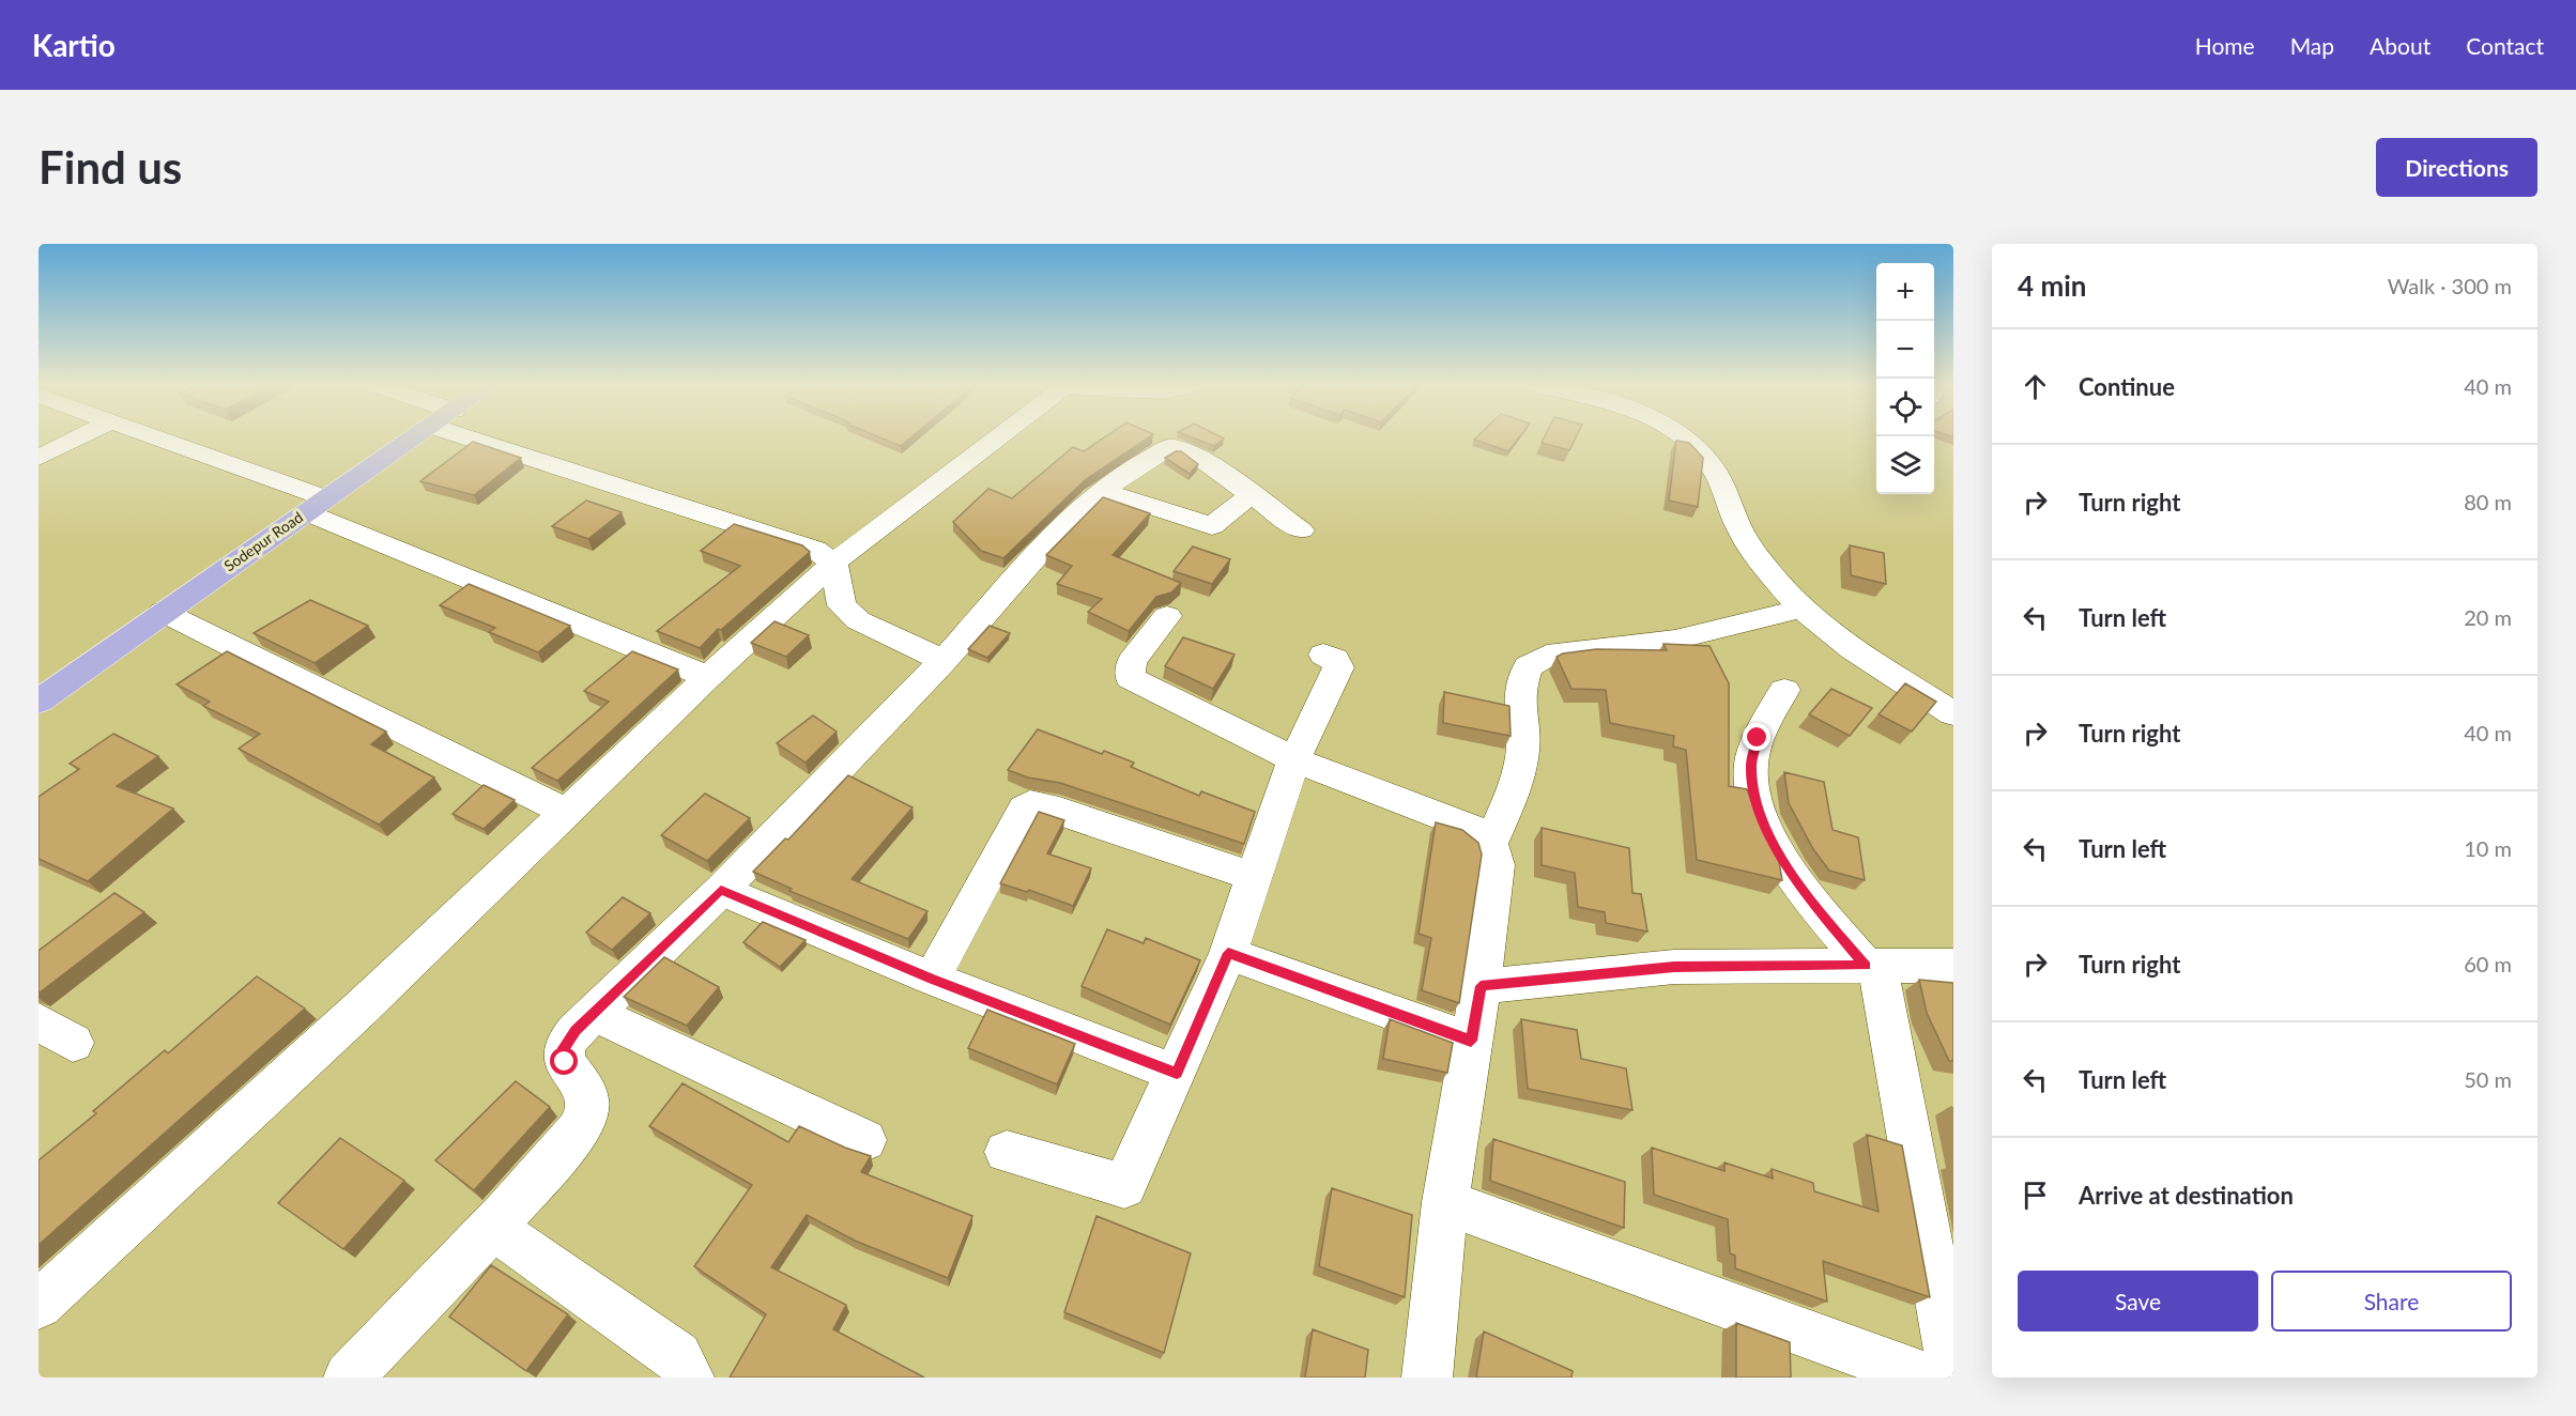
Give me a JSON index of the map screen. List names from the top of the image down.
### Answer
{
  "streets": {
    "main road": ["Sodepur Road"]
  },
  "page": {
    "header": "Kartio",
    "nav": [
      "Home",
      "Map",
      "About",
      "Contact"
    ],
    "buttons": [
      "Directions",
      ["Save", "Share"]
    ],
    "title": "Find us",
    "heading": ["4 min", "Walk · 300 m"],
    "map_buttons": ["+", "−"],
    "list": [
      ["Continue", "40 m"],
      ["Turn right", "80 m"],
      ["Turn left", "20 m"],
      ["Turn right", "40 m"],
      ["Turn left", "10 m"],
      ["Turn right", "60 m"],
      ["Turn left", "50 m"],
      "Arrive at destination"
    ]
  }
}
